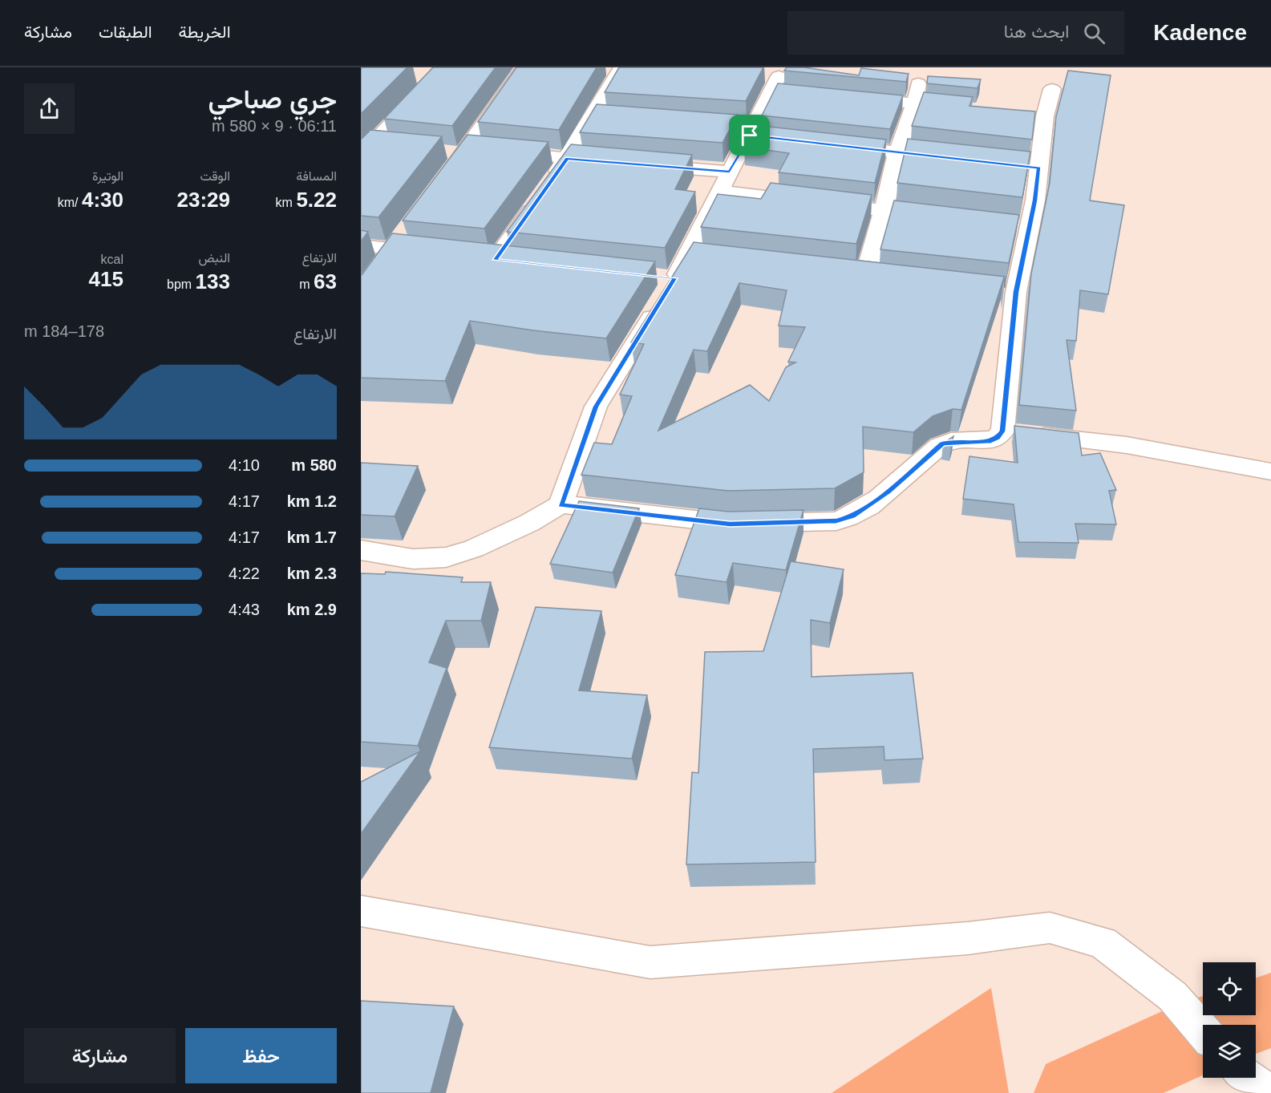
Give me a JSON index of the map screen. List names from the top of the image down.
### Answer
{
  "page": {
    "header": "Kadence",
    "search": "ابحث هنا",
    "nav": ["الخريطة", "الطبقات", "مشاركة"],
    "heading": ["جري صباحي", "06:11 · 9 × 580 m"],
    "stats": [
      ["المسافة", "5.22 km"],
      ["الوقت", "23:29"],
      ["الوتيرة", "4:30 /km"],
      ["الارتفاع", "63 m"],
      ["النبض", "133 bpm"],
      ["kcal", "415"]
    ],
    "chart": ["الارتفاع", "178–184 m"],
    "list": [
      {
        "name": "580 m",
        "note": "4:10"
      },
      {
        "name": "1.2 km",
        "note": "4:17"
      },
      {
        "name": "1.7 km",
        "note": "4:17"
      },
      {
        "name": "2.3 km",
        "note": "4:22"
      },
      {
        "name": "2.9 km",
        "note": "4:43"
      }
    ],
    "buttons": ["حفظ", "مشاركة"]
  }
}
